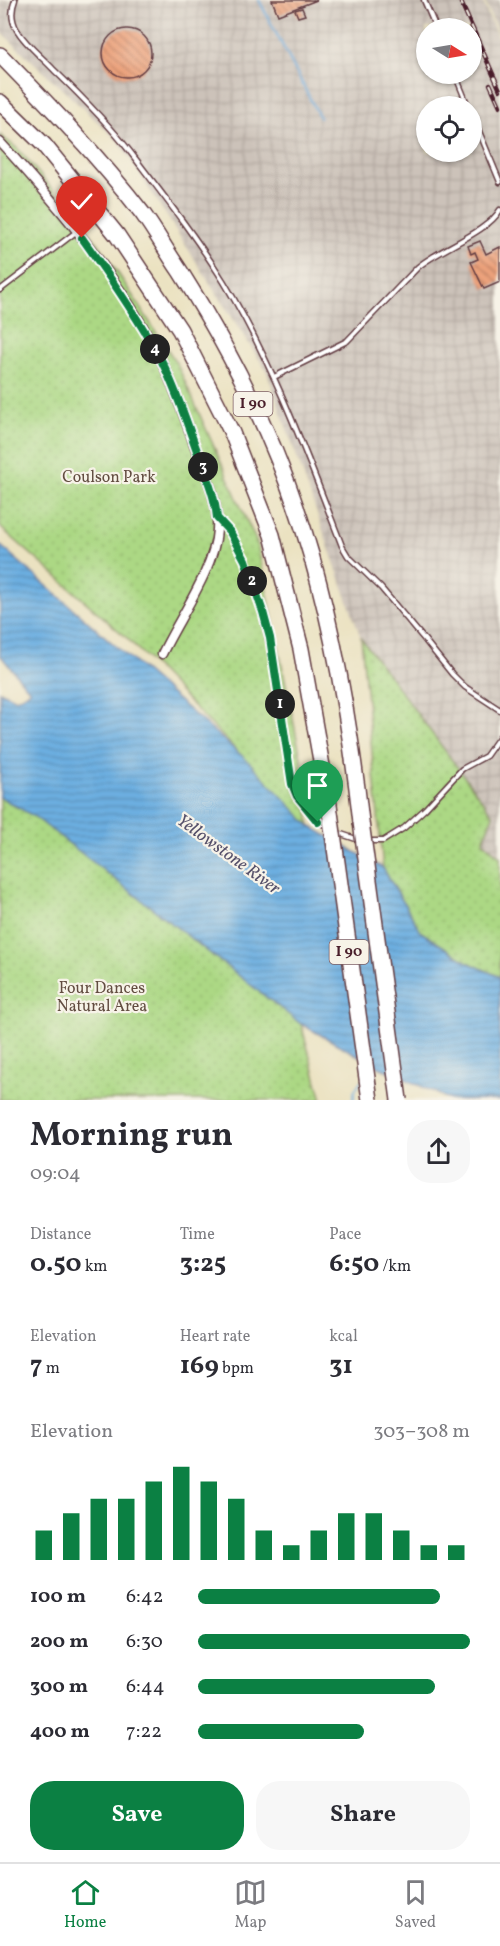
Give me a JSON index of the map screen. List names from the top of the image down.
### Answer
{
  "streets": {
    "highway": ["I 90"]
  },
  "water": ["Yellowstone River"],
  "parks": ["Coulson Park", "Four Dances Natural Area"],
  "north": "right",
  "page": {
    "pins": [
      "4",
      "3",
      "2",
      "1"
    ],
    "heading": ["Morning run", "09:04"],
    "stats": [
      ["Distance", "0.50 km"],
      ["Time", "3:25"],
      ["Pace", "6:50 /km"],
      ["Elevation", "7 m"],
      ["Heart rate", "169 bpm"],
      ["kcal", "31"]
    ],
    "chart": ["Elevation", "303–308 m"],
    "list": [
      {
        "name": "100 m",
        "note": "6:42"
      },
      {
        "name": "200 m",
        "note": "6:30"
      },
      {
        "name": "300 m",
        "note": "6:44"
      },
      {
        "name": "400 m",
        "note": "7:22"
      }
    ],
    "buttons": ["Save", "Share"],
    "tabs": ["Home", "Map", "Saved"]
  }
}
